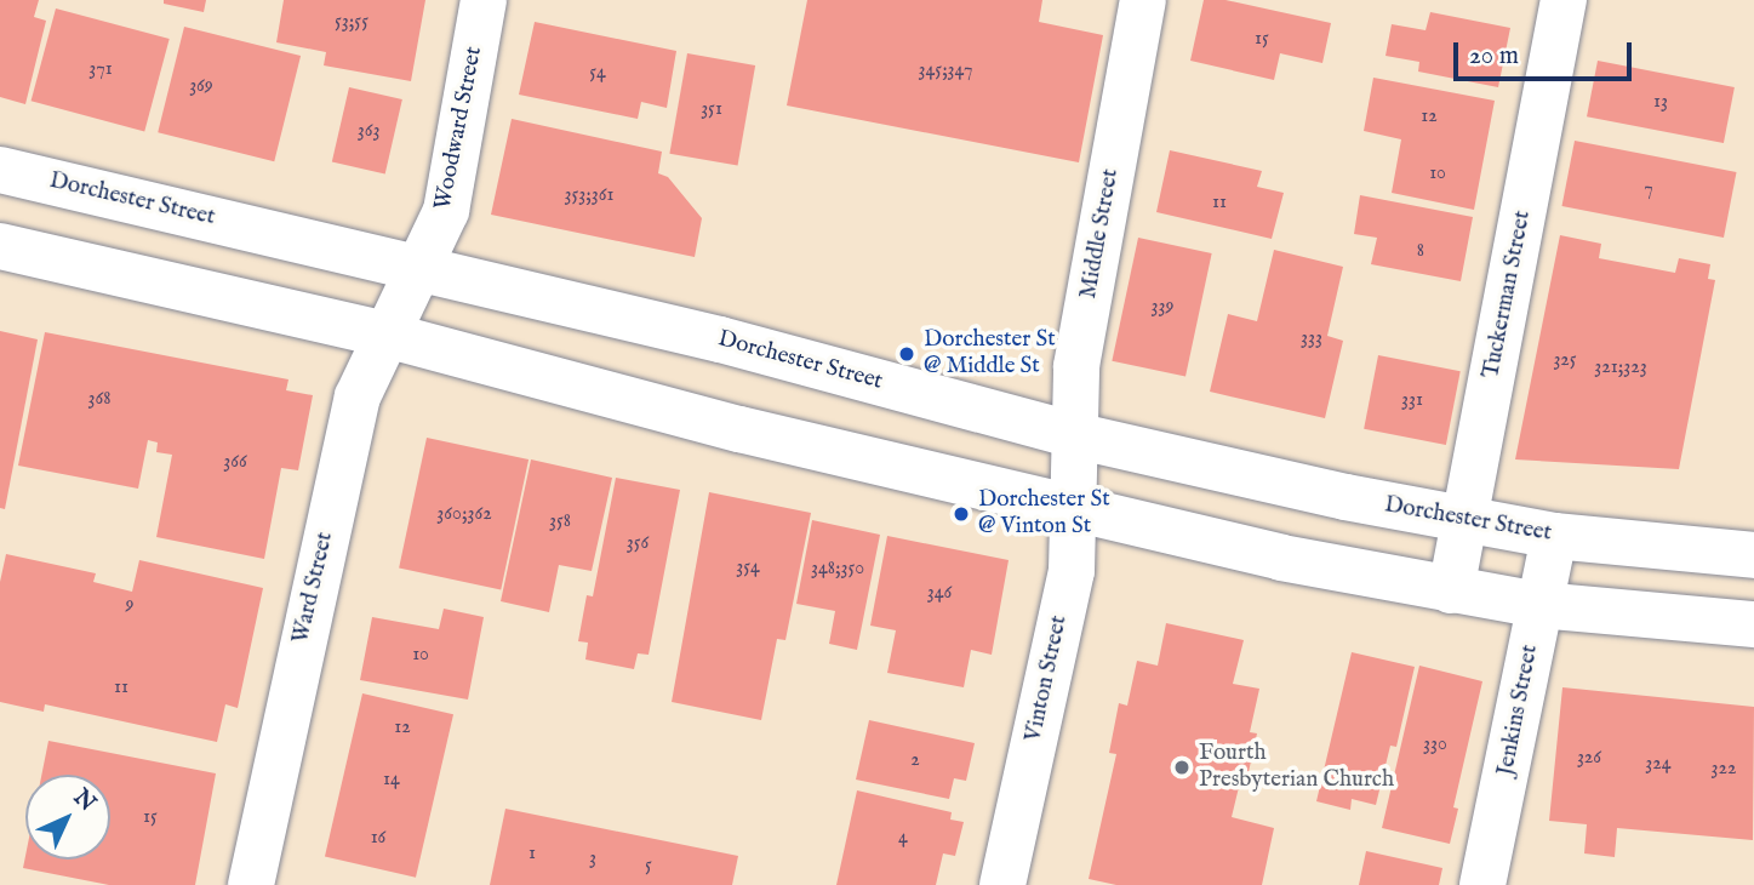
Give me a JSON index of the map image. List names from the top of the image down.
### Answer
{
  "streets": {
    "main road": [
      "Woodward Street",
      "Dorchester Street",
      "Middle Street",
      "Tuckerman Street",
      "Ward Street",
      "Vinton Street",
      "Jenkins Street"
    ]
  },
  "crossings": [
    ["Woodward Street", "Dorchester Street"],
    ["Woodward Street", "Ward Street"],
    ["Dorchester Street", "Middle Street"],
    ["Dorchester Street", "Tuckerman Street"],
    ["Dorchester Street", "Ward Street"],
    ["Dorchester Street", "Vinton Street"],
    ["Dorchester Street", "Jenkins Street"],
    ["Middle Street", "Vinton Street"]
  ],
  "places": ["Dorchester St @ Middle St", "Dorchester St @ Vinton St", "Fourth Presbyterian Church"],
  "house_numbers": [
    "53;55",
    "15",
    "371",
    "345;347",
    "54",
    "369",
    "13",
    "351",
    "12",
    "363",
    "10",
    "7",
    "353;361",
    "11",
    "8",
    "339",
    "333",
    "325",
    "321;323",
    "368",
    "331",
    "366",
    "360;362",
    "358",
    "356",
    "354",
    "348;350",
    "346",
    "9",
    "10",
    "11",
    "12",
    "330",
    "326",
    "2",
    "324",
    "322",
    "14",
    "15",
    "16",
    "4",
    "1",
    "3",
    "5"
  ],
  "scale_bar": "20 m",
  "north": "top right"
}
